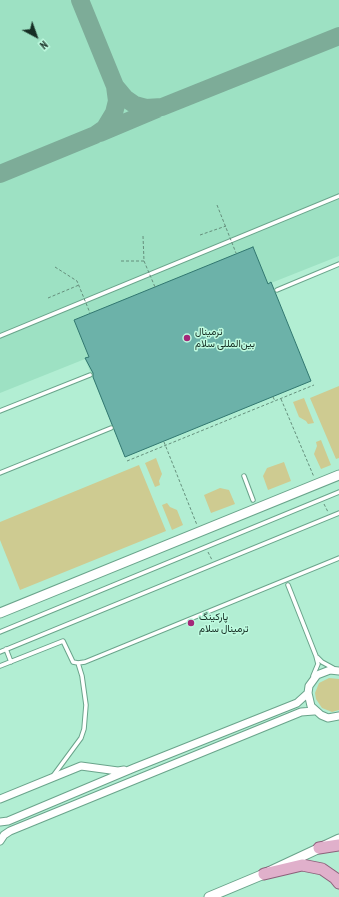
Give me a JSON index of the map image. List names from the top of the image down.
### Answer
{
  "places": ["ترمینال بین‌المللی سلام", "پارکینگ ترمینال سلام"],
  "north": "bottom right"
}
